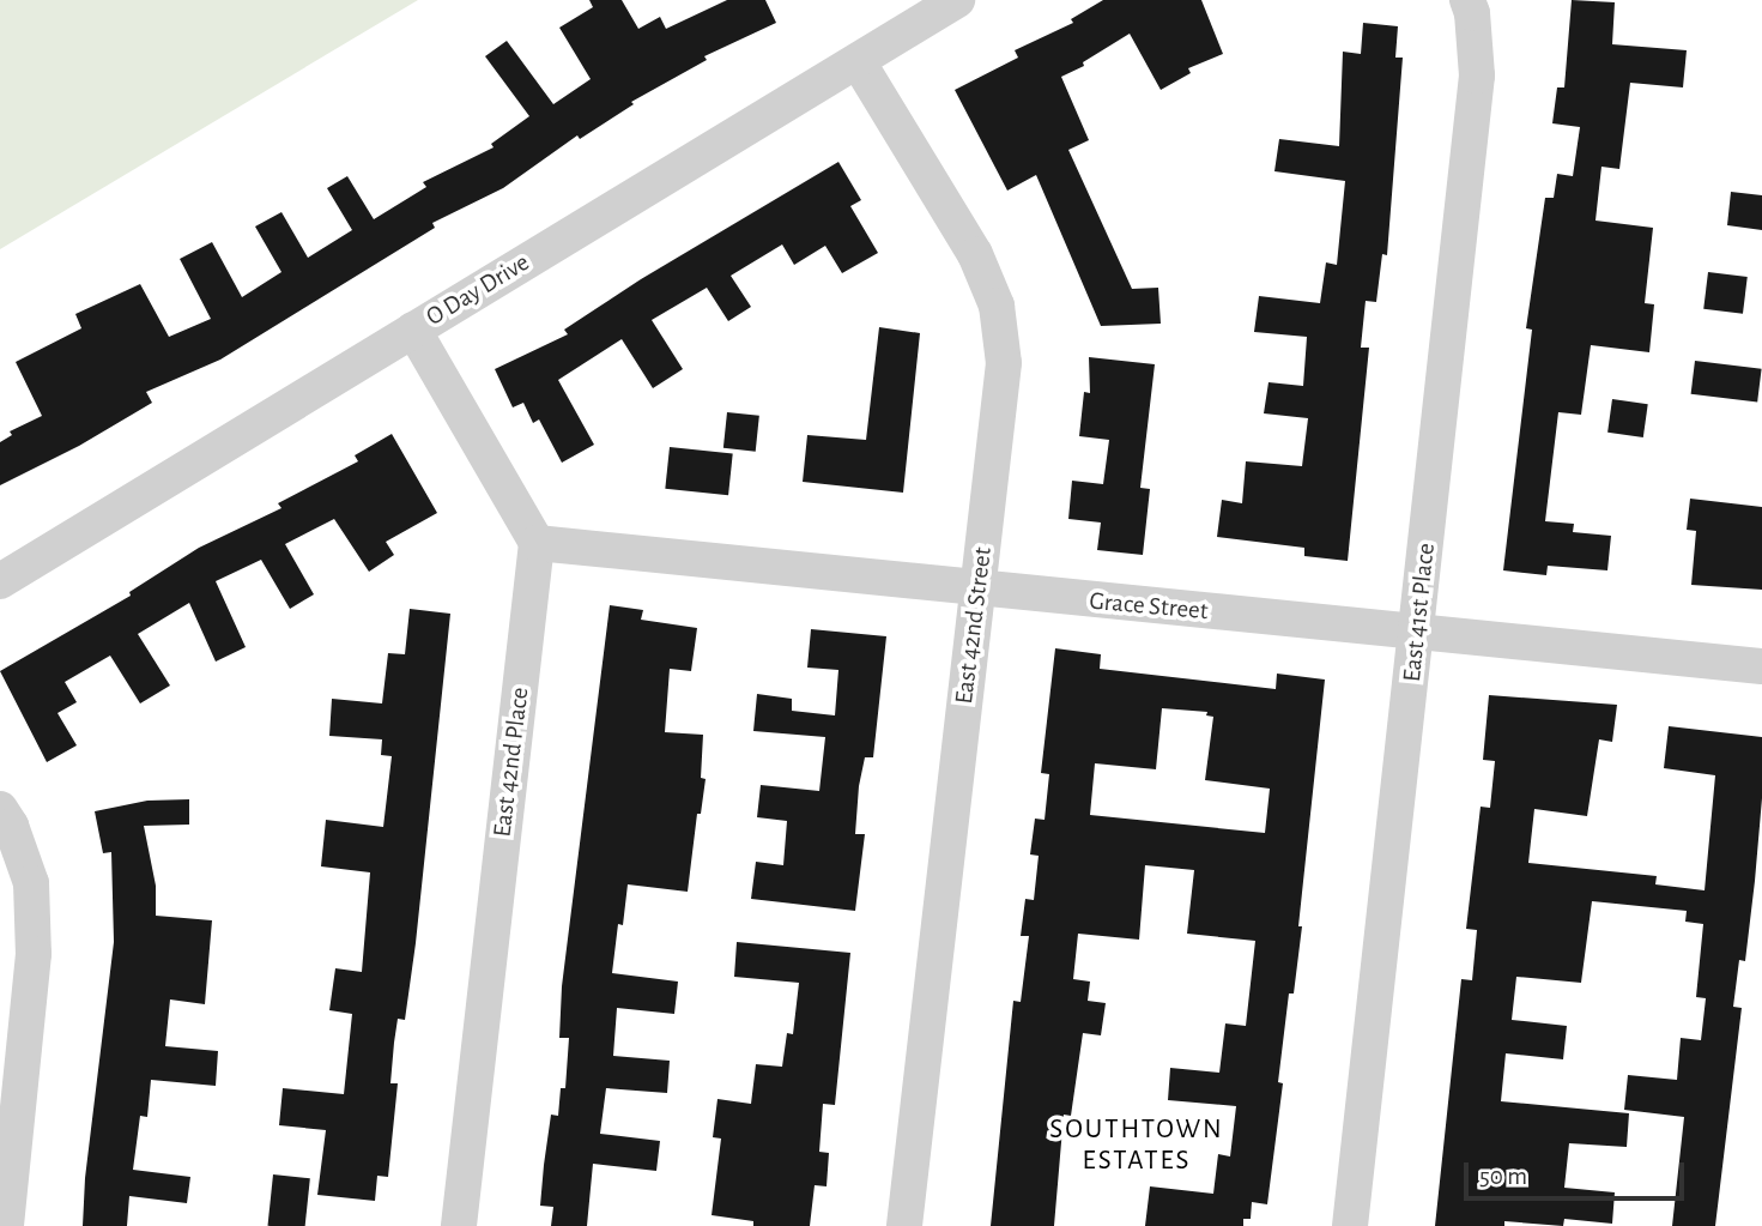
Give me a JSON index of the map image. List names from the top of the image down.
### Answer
{
  "streets": {
    "street": [
      "O Day Drive",
      "Grace Street",
      "East 41st Place",
      "East 42nd Street",
      "East 42nd Place"
    ]
  },
  "crossings": [
    ["O Day Drive", "East 42nd Street"],
    ["Grace Street", "East 41st Place"],
    ["Grace Street", "East 42nd Street"],
    ["Grace Street", "East 42nd Place"]
  ],
  "districts": ["SOUTHTOWN ESTATES"],
  "scale_bar": "50 m"
}
